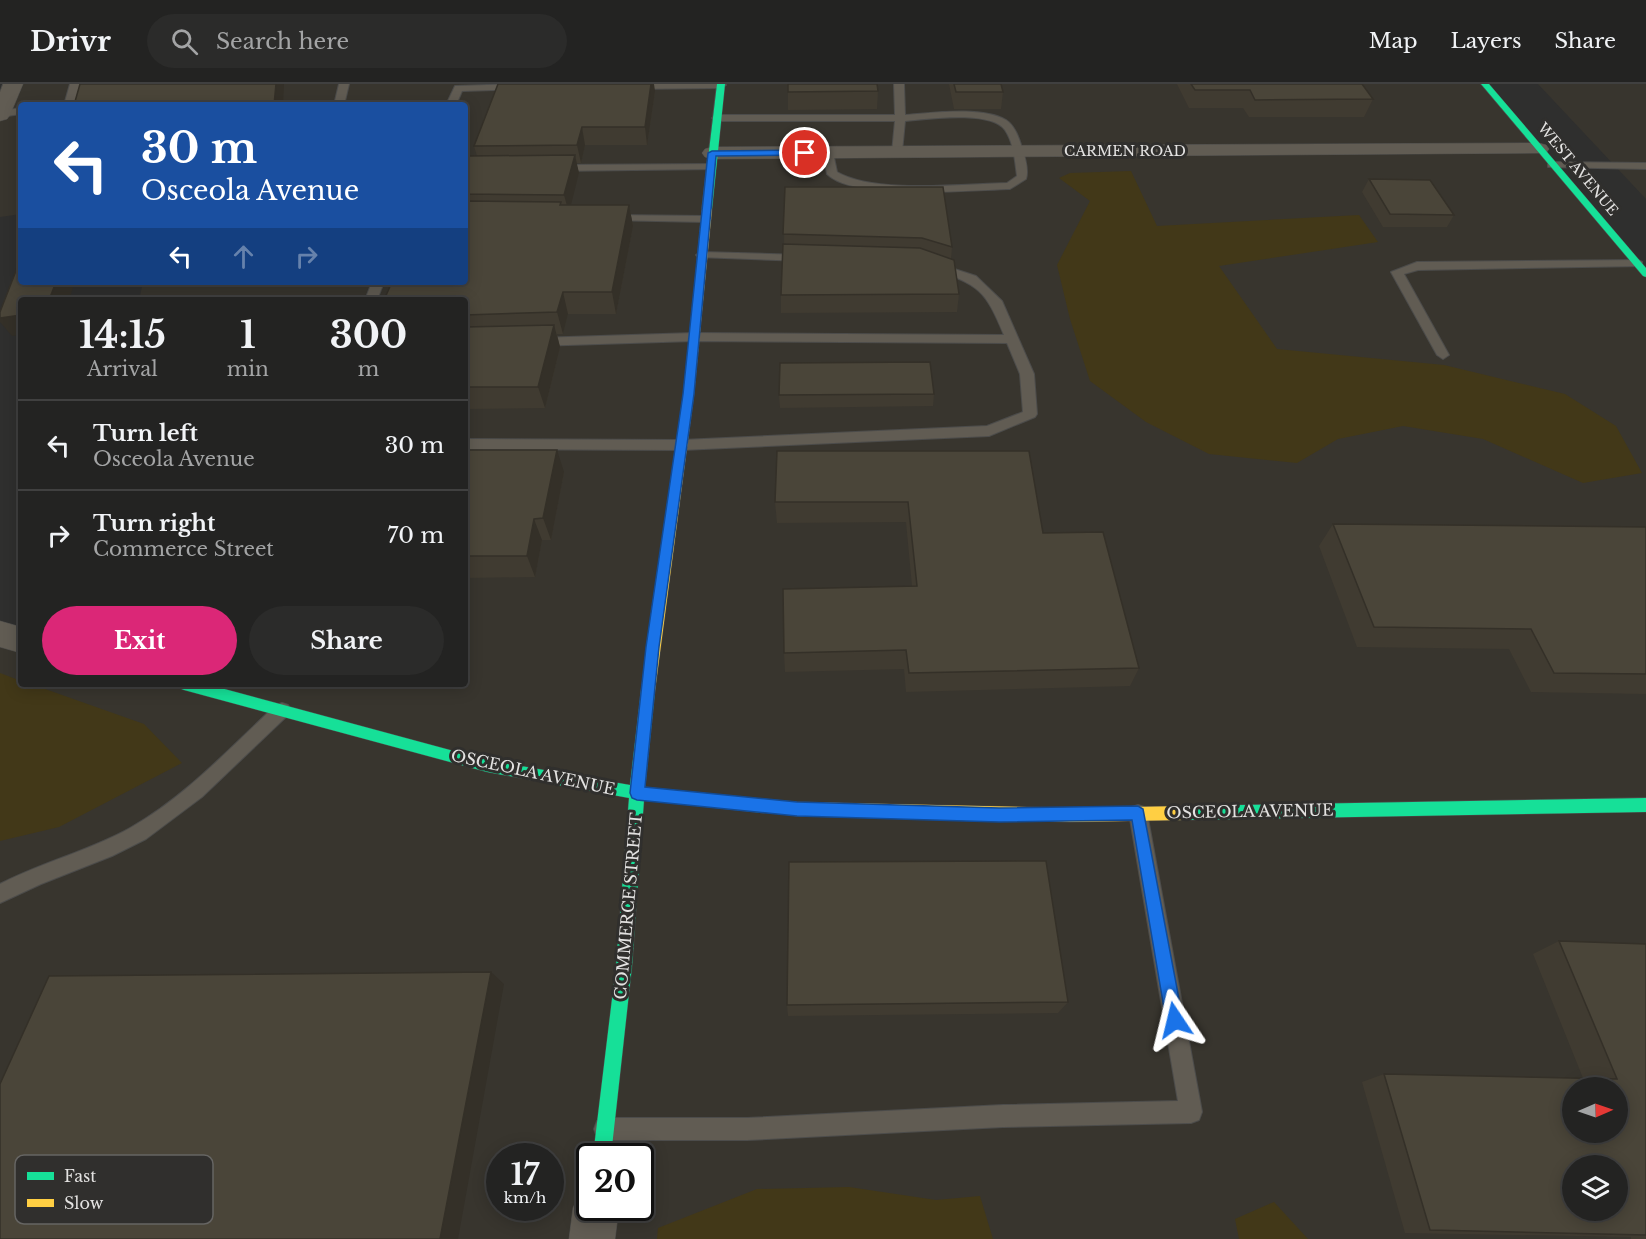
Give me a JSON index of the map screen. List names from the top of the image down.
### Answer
{
  "streets": {
    "street": [
      "CARMEN ROAD",
      "WEST AVENUE",
      "OSCEOLA AVENUE",
      "COMMERCE STREET"
    ]
  },
  "crossings": [
    ["CARMEN ROAD", "WEST AVENUE"],
    ["CARMEN ROAD", "COMMERCE STREET"],
    ["OSCEOLA AVENUE", "COMMERCE STREET"]
  ],
  "legend": ["Fast", "Slow"],
  "north": "right",
  "page": {
    "header": "Drivr",
    "search": "Search here",
    "nav": ["Map", "Layers", "Share"],
    "turn": ["30 m", "Osceola Avenue"],
    "eta": [
      "14:15",
      "Arrival",
      "1",
      "min",
      "300",
      "m"
    ],
    "list": [
      {
        "name": "Turn left",
        "note": "Osceola Avenue",
        "value": "30 m"
      },
      {
        "name": "Turn right",
        "note": "Commerce Street",
        "value": "70 m"
      }
    ],
    "buttons": ["Exit", "Share"],
    "speed": "17 km/h",
    "limit": "20"
  }
}
